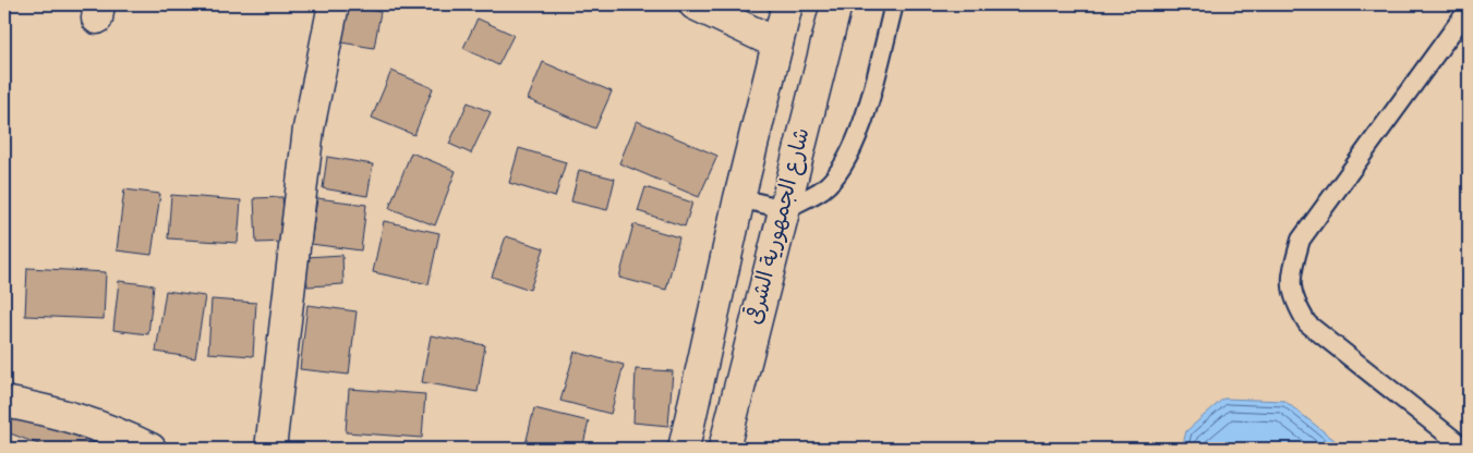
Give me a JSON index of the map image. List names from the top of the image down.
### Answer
{
  "streets": {
    "main road": ["شارع الجمهورية الشرقى"]
  }
}
